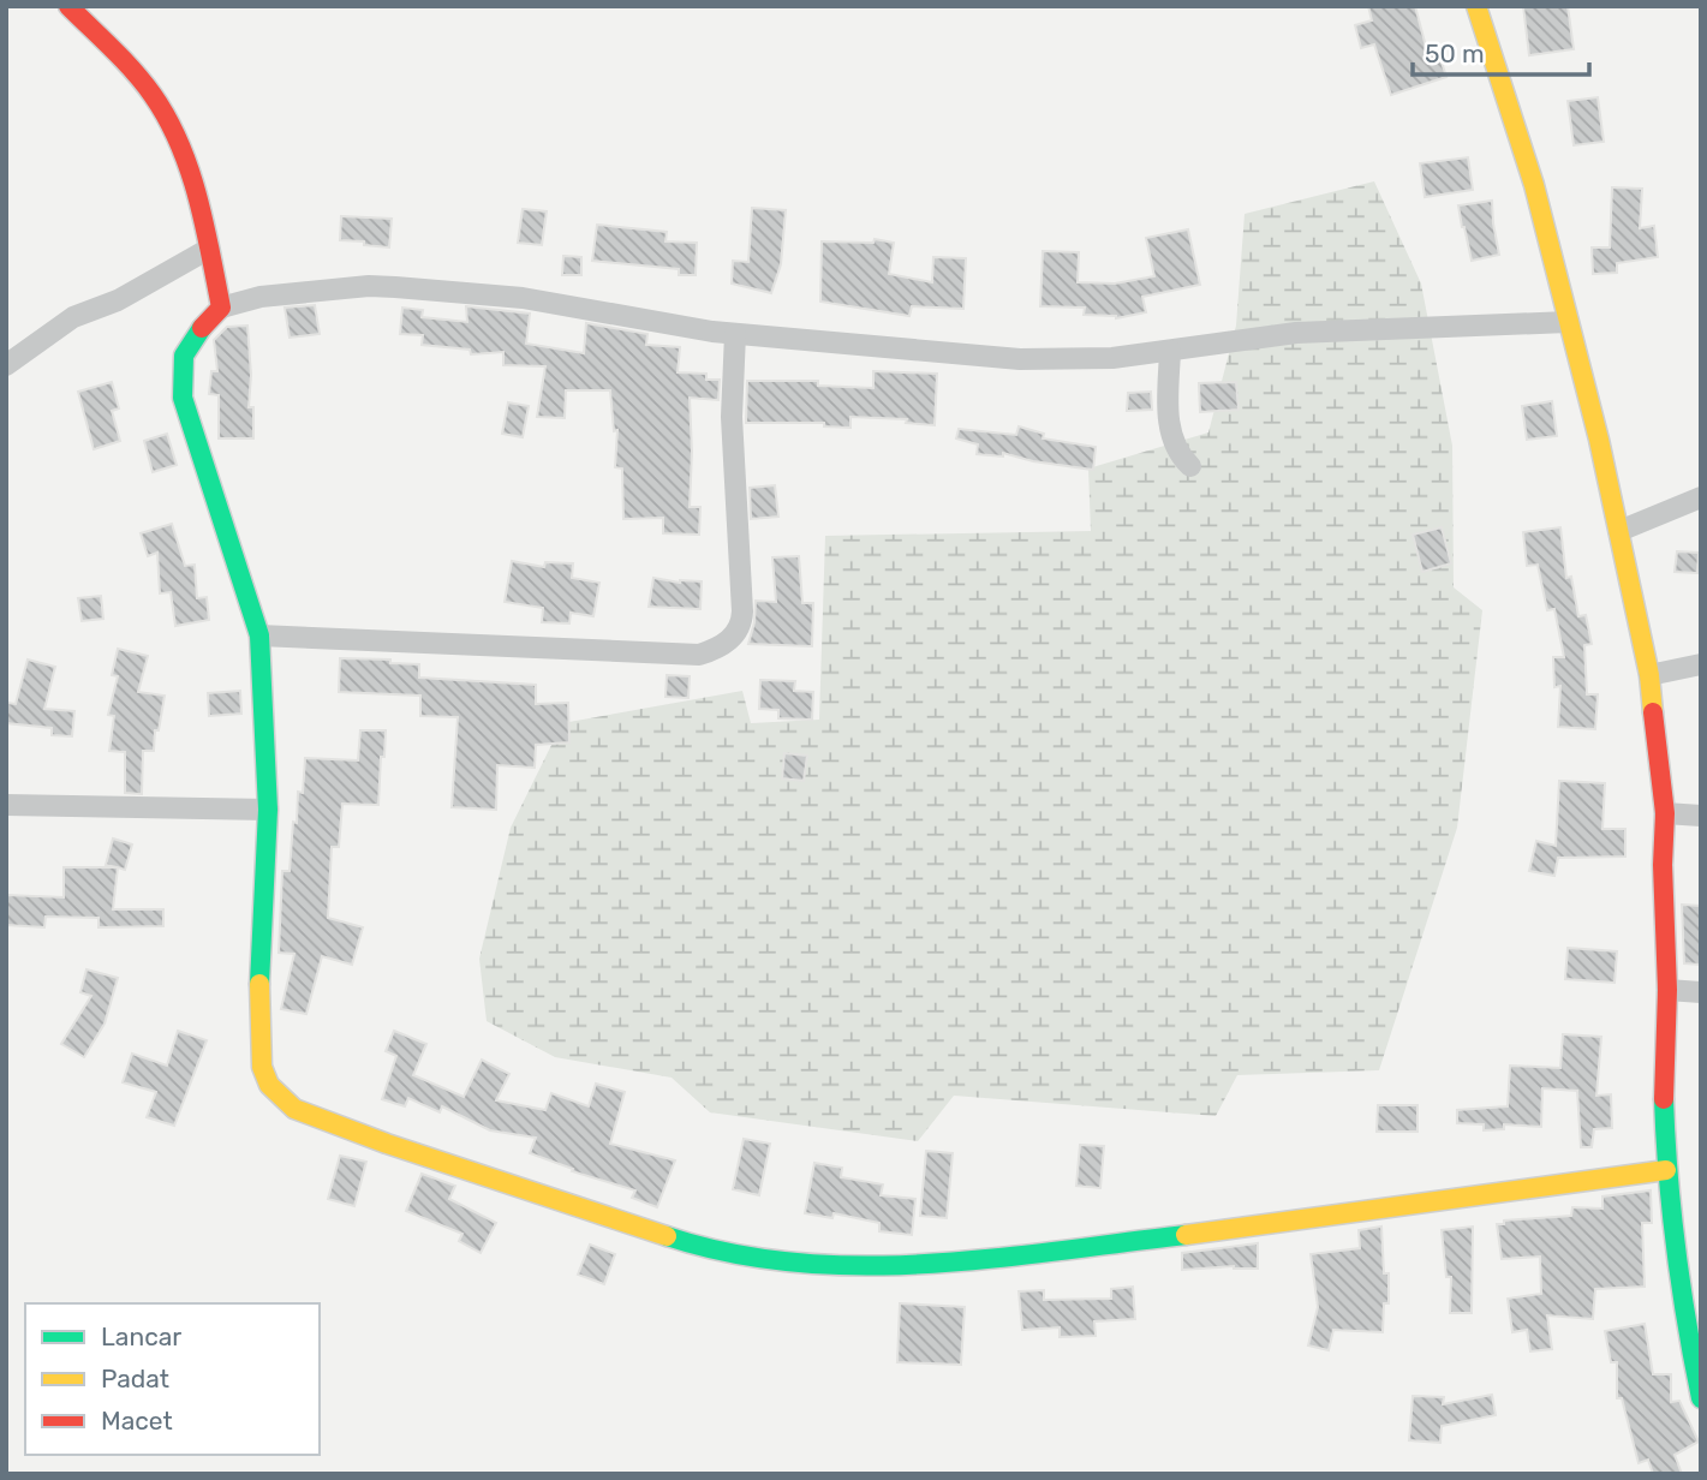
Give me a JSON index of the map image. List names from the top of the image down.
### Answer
{
  "legend": ["Lancar", "Padat", "Macet"],
  "scale_bar": "50 m"
}
